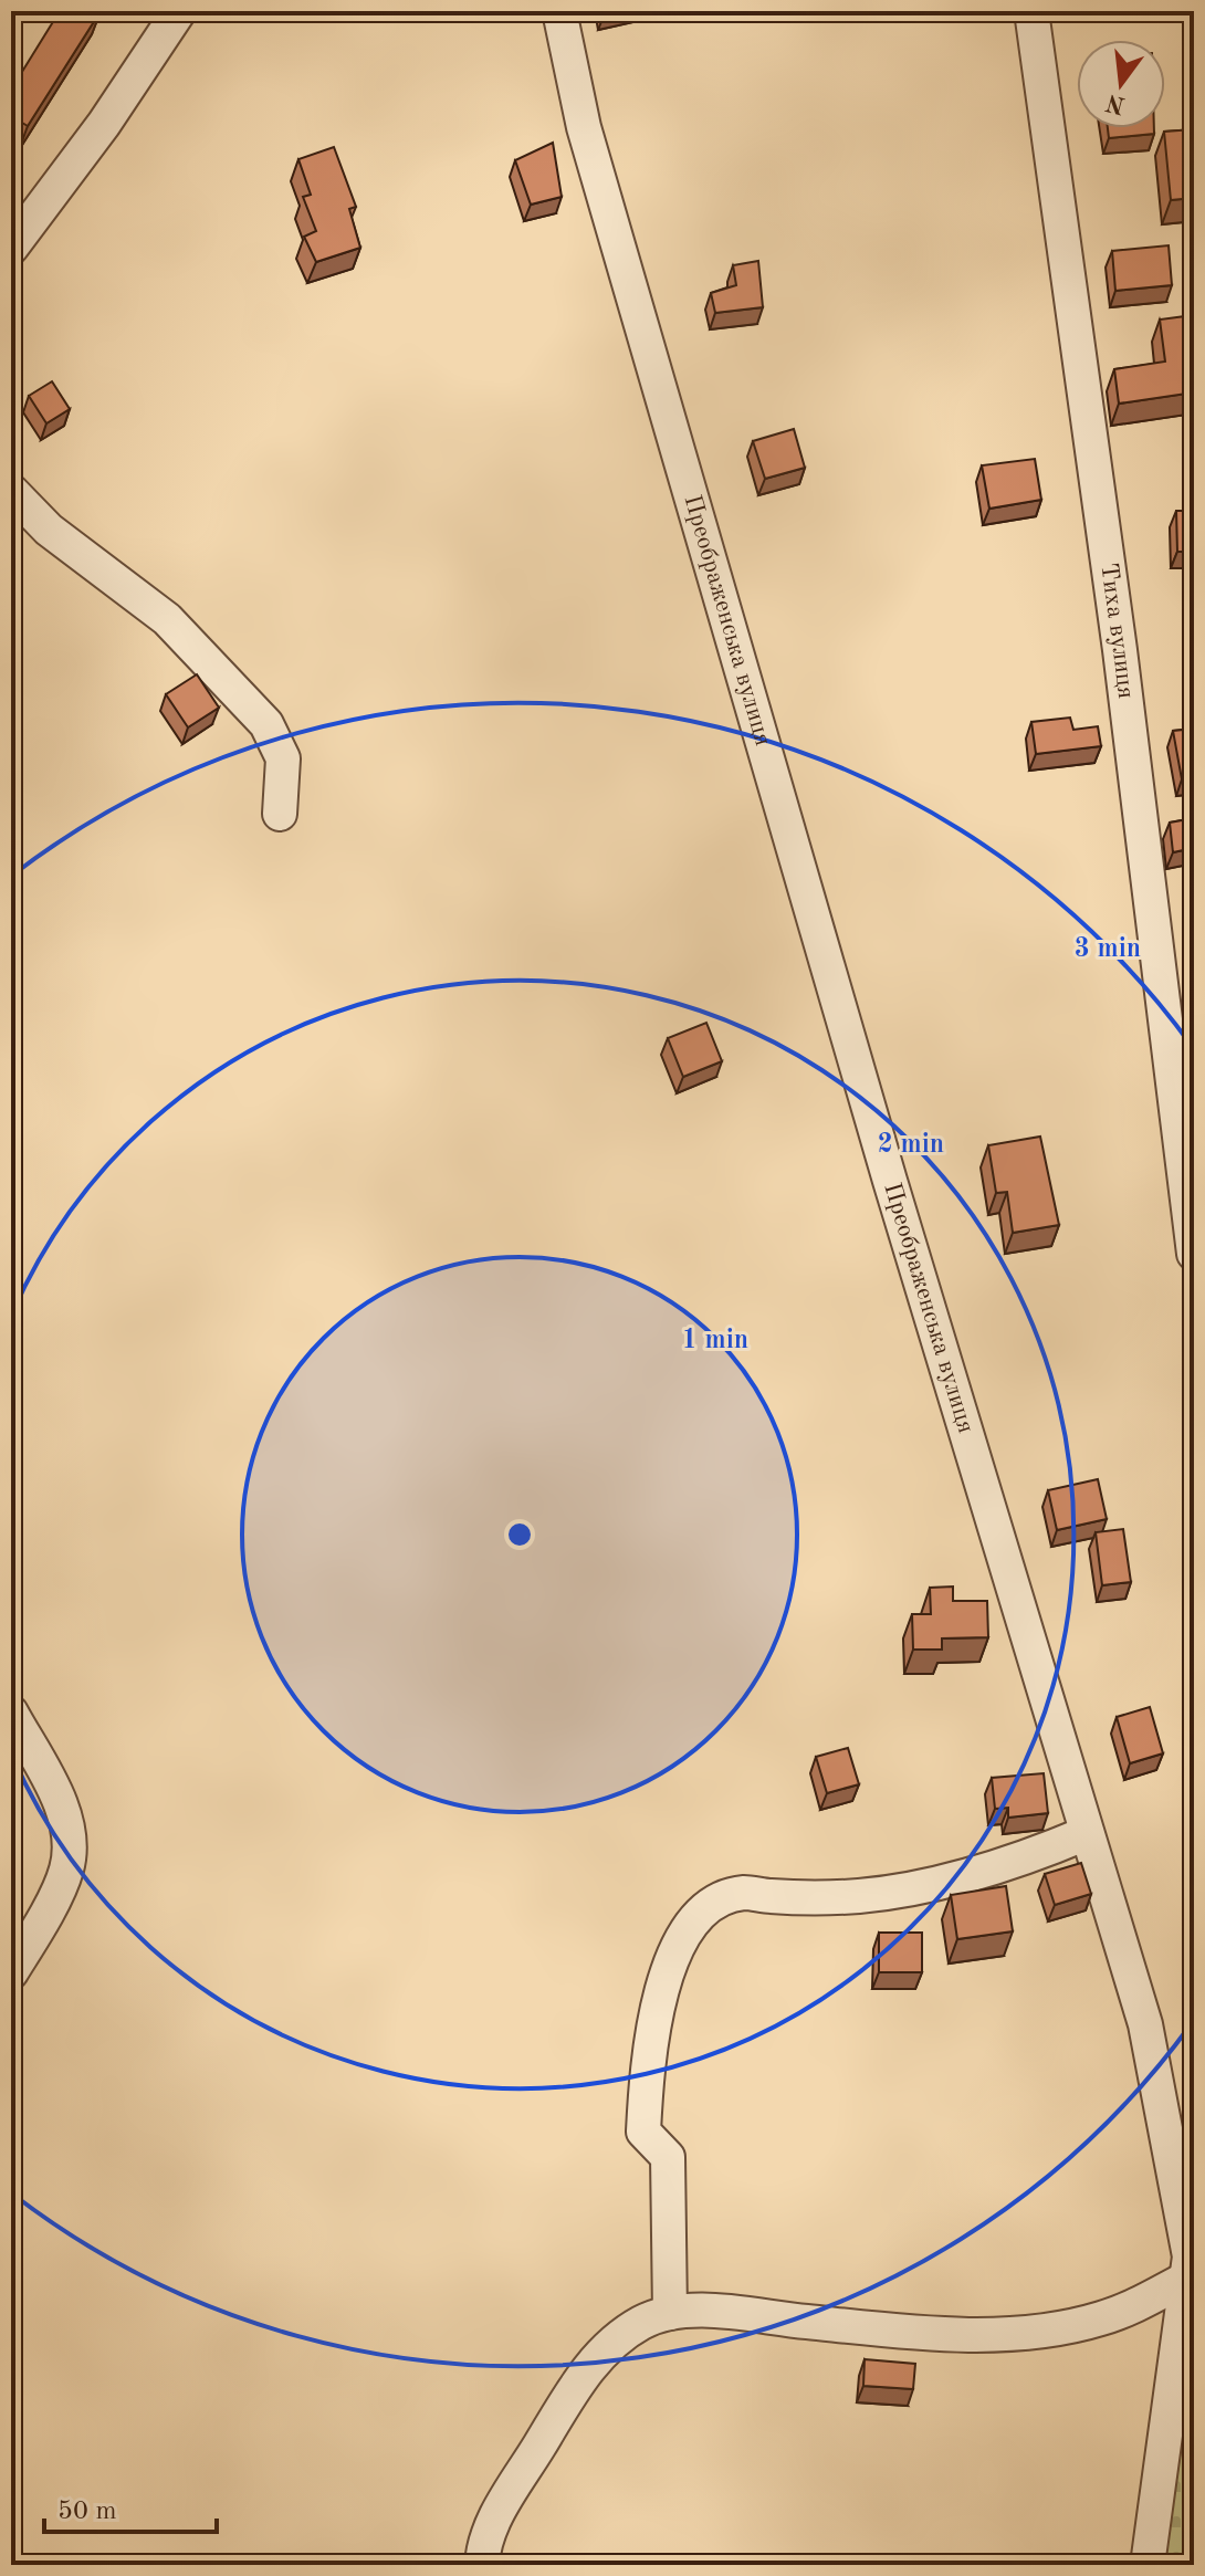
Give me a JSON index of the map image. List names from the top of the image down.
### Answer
{
  "streets": {
    "street": ["Преображенська вулиця", "Тиха вулиця"]
  },
  "scale_bar": "50 m",
  "north": "bottom",
  "rings": ["3 min", "2 min", "1 min"]
}
